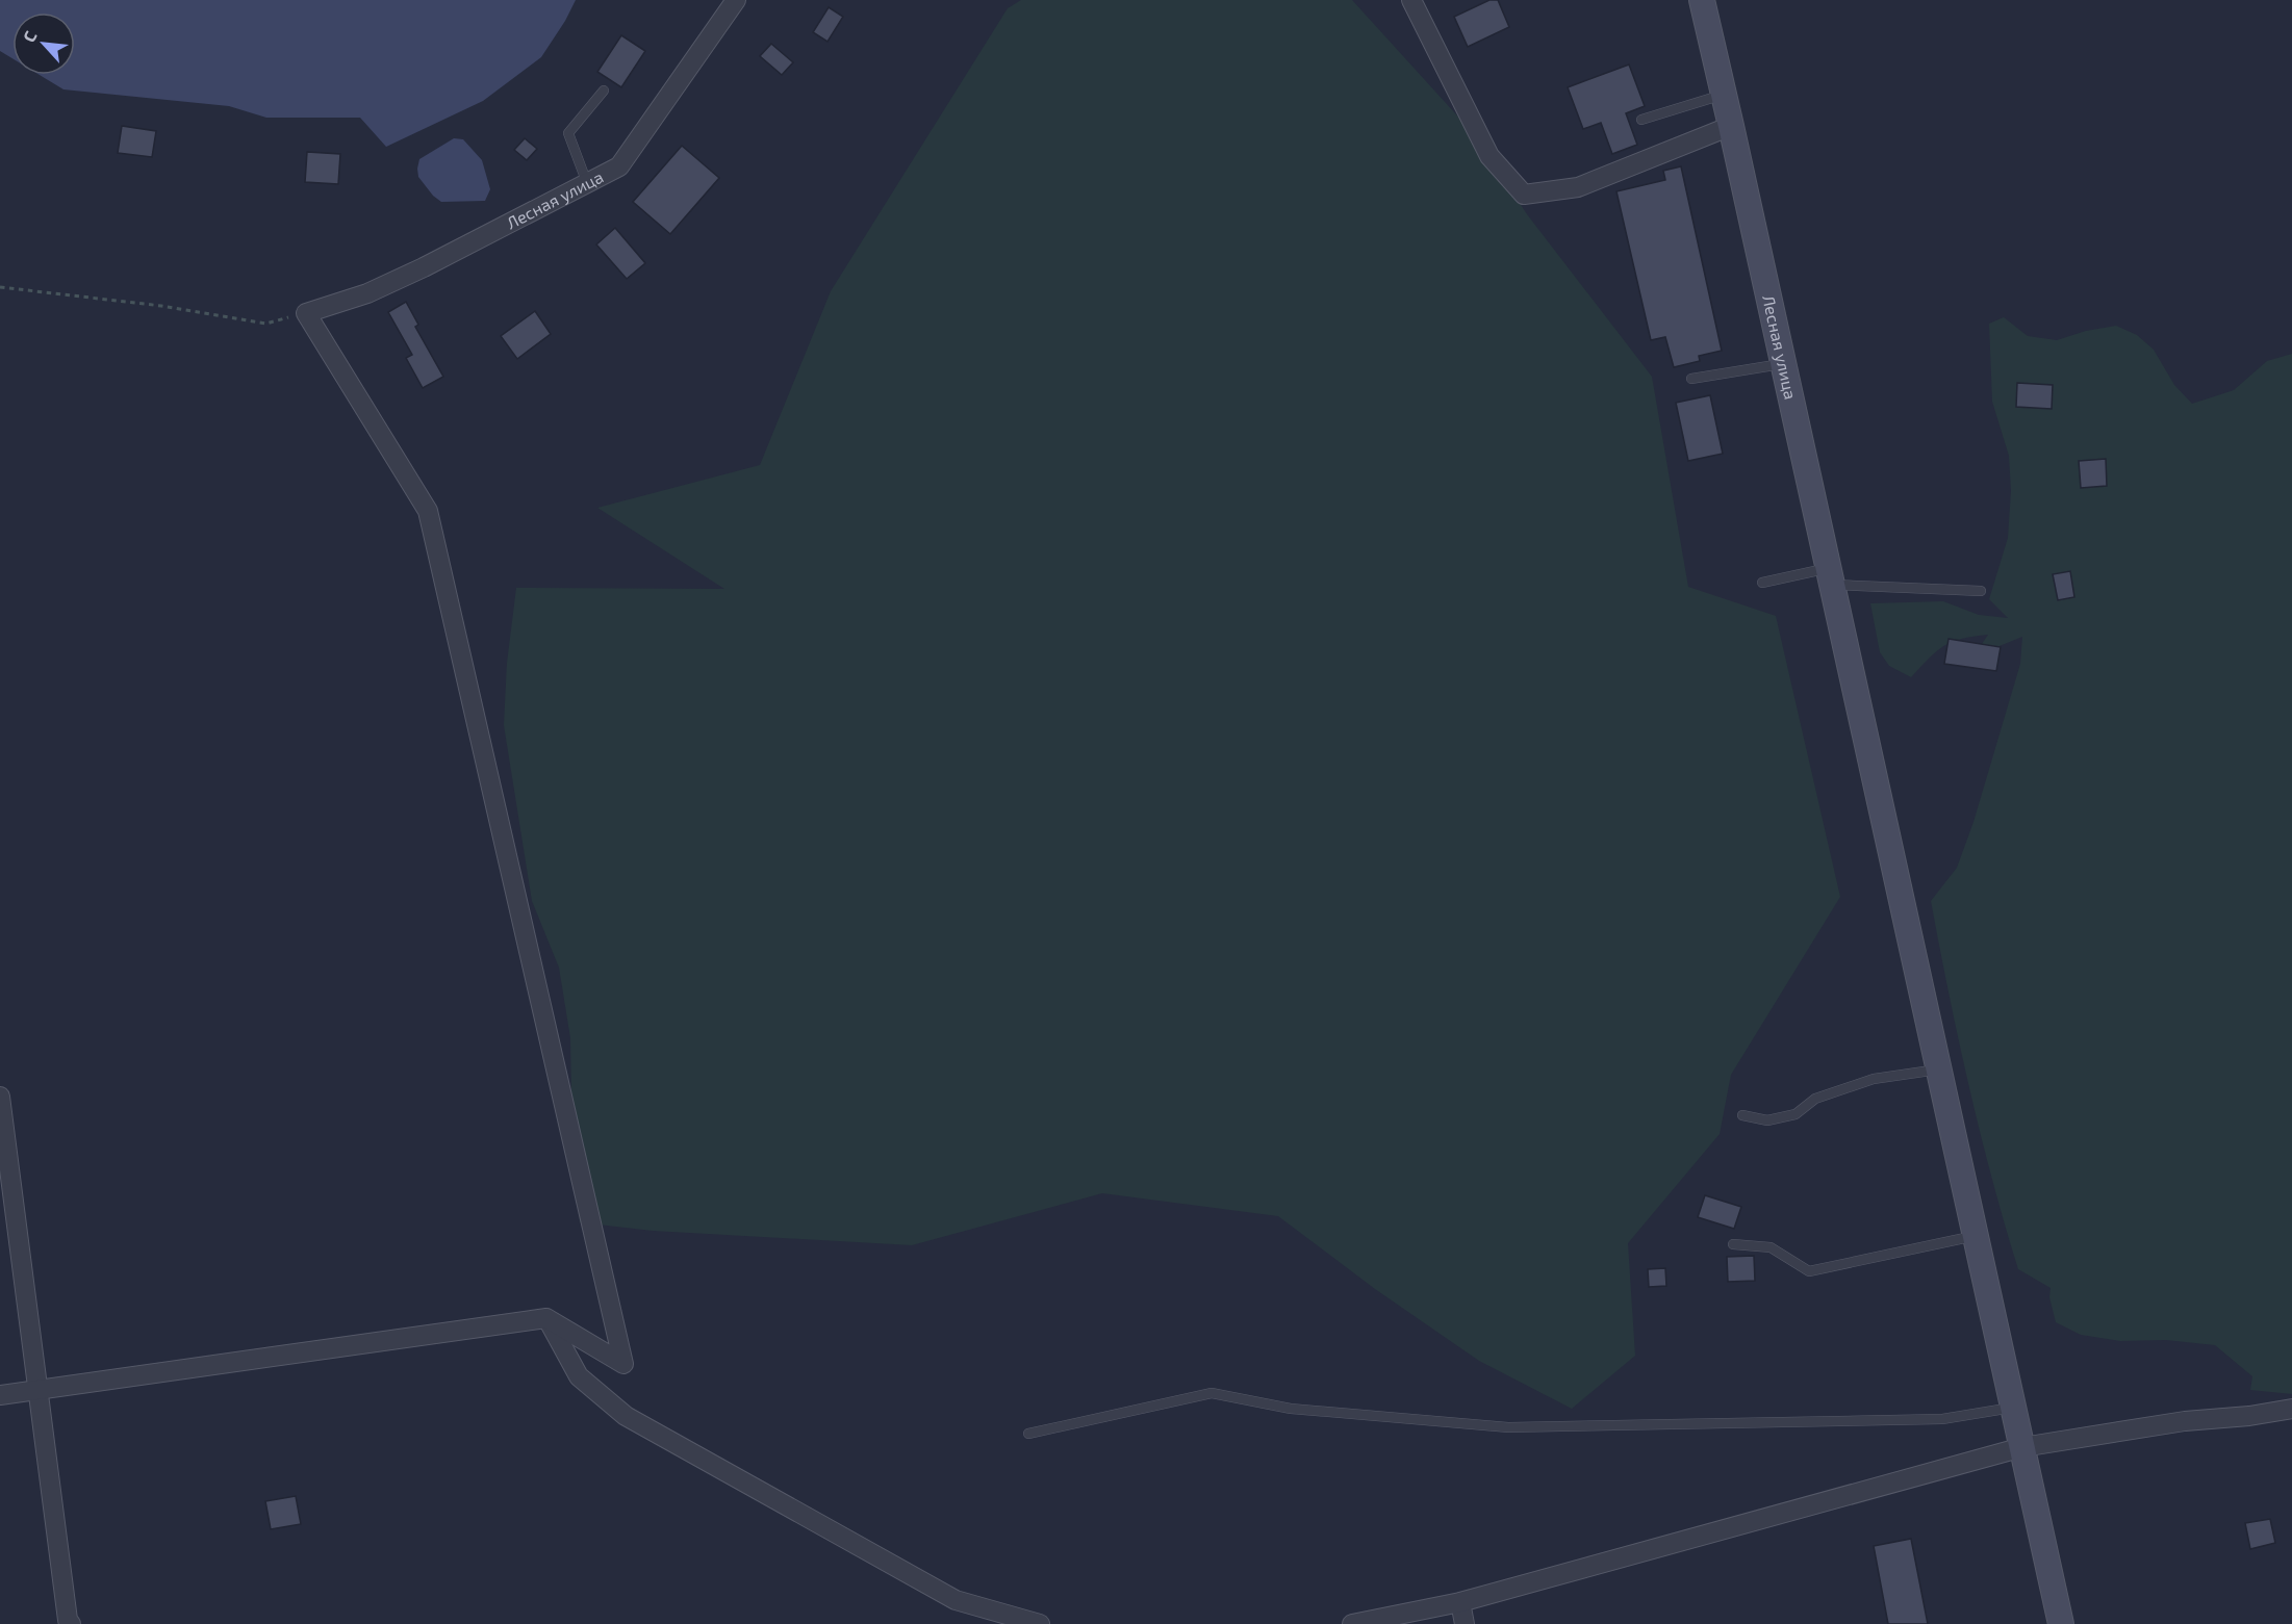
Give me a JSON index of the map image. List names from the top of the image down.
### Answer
{
  "streets": {
    "street": ["Лесная улица"]
  },
  "north": "top left"
}
